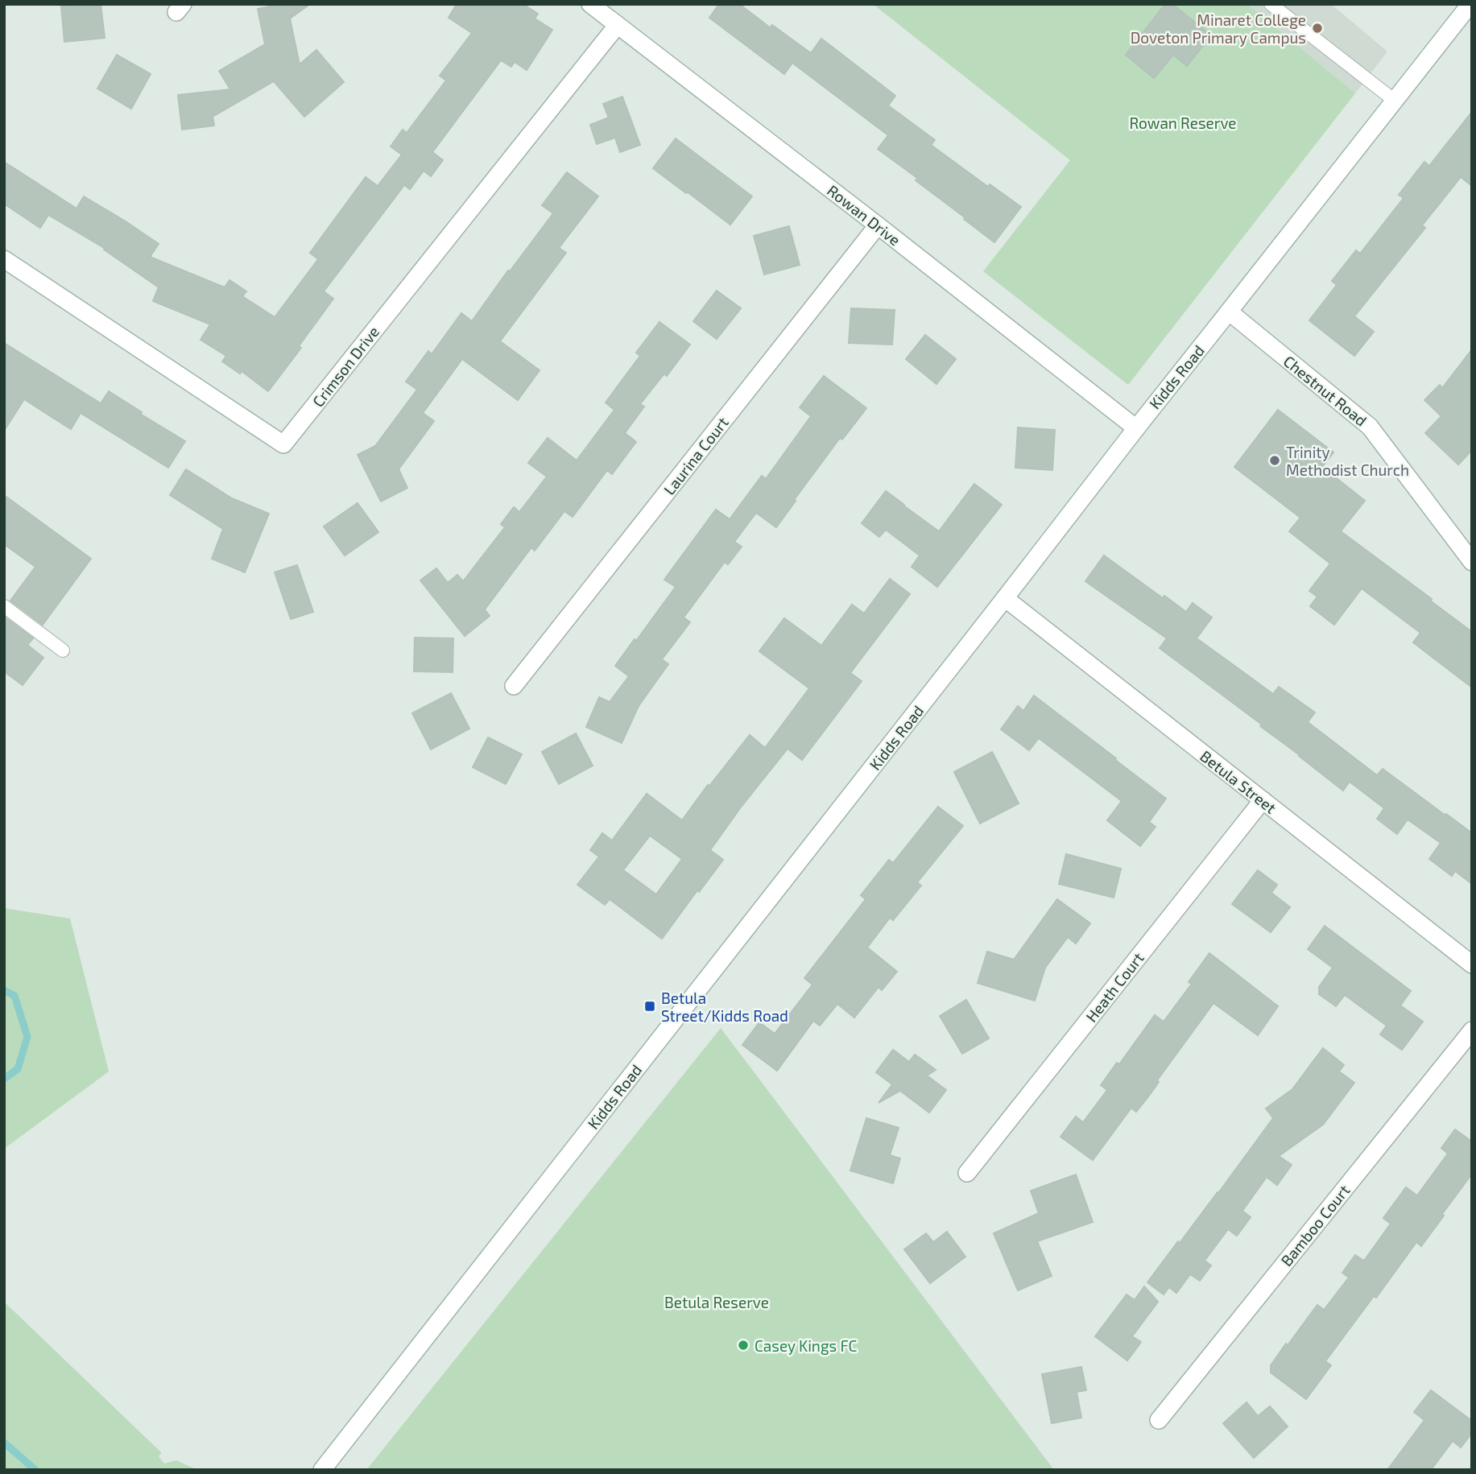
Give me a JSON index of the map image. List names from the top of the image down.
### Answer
{
  "streets": {
    "street": [
      "Rowan Drive",
      "Crimson Drive",
      "Kidds Road",
      "Chestnut Road",
      "Laurina Court",
      "Betula Street",
      "Heath Court",
      "Bamboo Court"
    ]
  },
  "crossings": [
    ["Rowan Drive", "Crimson Drive"],
    ["Rowan Drive", "Kidds Road"],
    ["Rowan Drive", "Laurina Court"],
    ["Kidds Road", "Chestnut Road"],
    ["Kidds Road", "Betula Street"],
    ["Betula Street", "Heath Court"]
  ],
  "parks": ["Rowan Reserve", "Betula Reserve"],
  "places": {
    "other": ["Minaret College Doveton Primary Campus", "Trinity Methodist Church", "Casey Kings FC"],
    "transit": ["Betula Street/Kidds Road"]
  }
}
